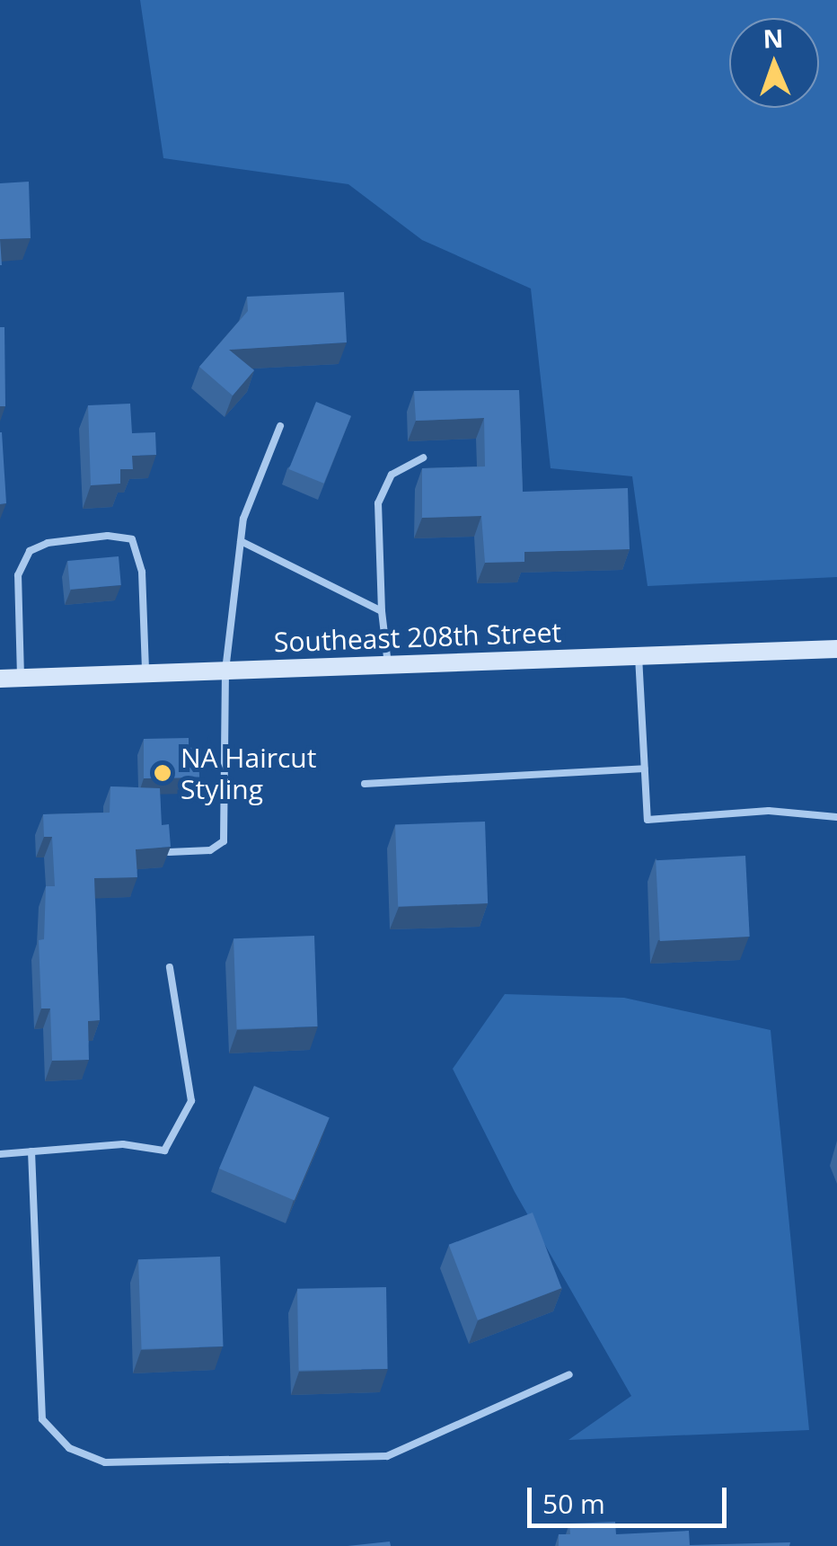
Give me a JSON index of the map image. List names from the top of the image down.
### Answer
{
  "streets": {
    "main road": ["Southeast 208th Street"]
  },
  "places": ["NA Haircut Styling"],
  "scale_bar": "50 m",
  "north": "top"
}
